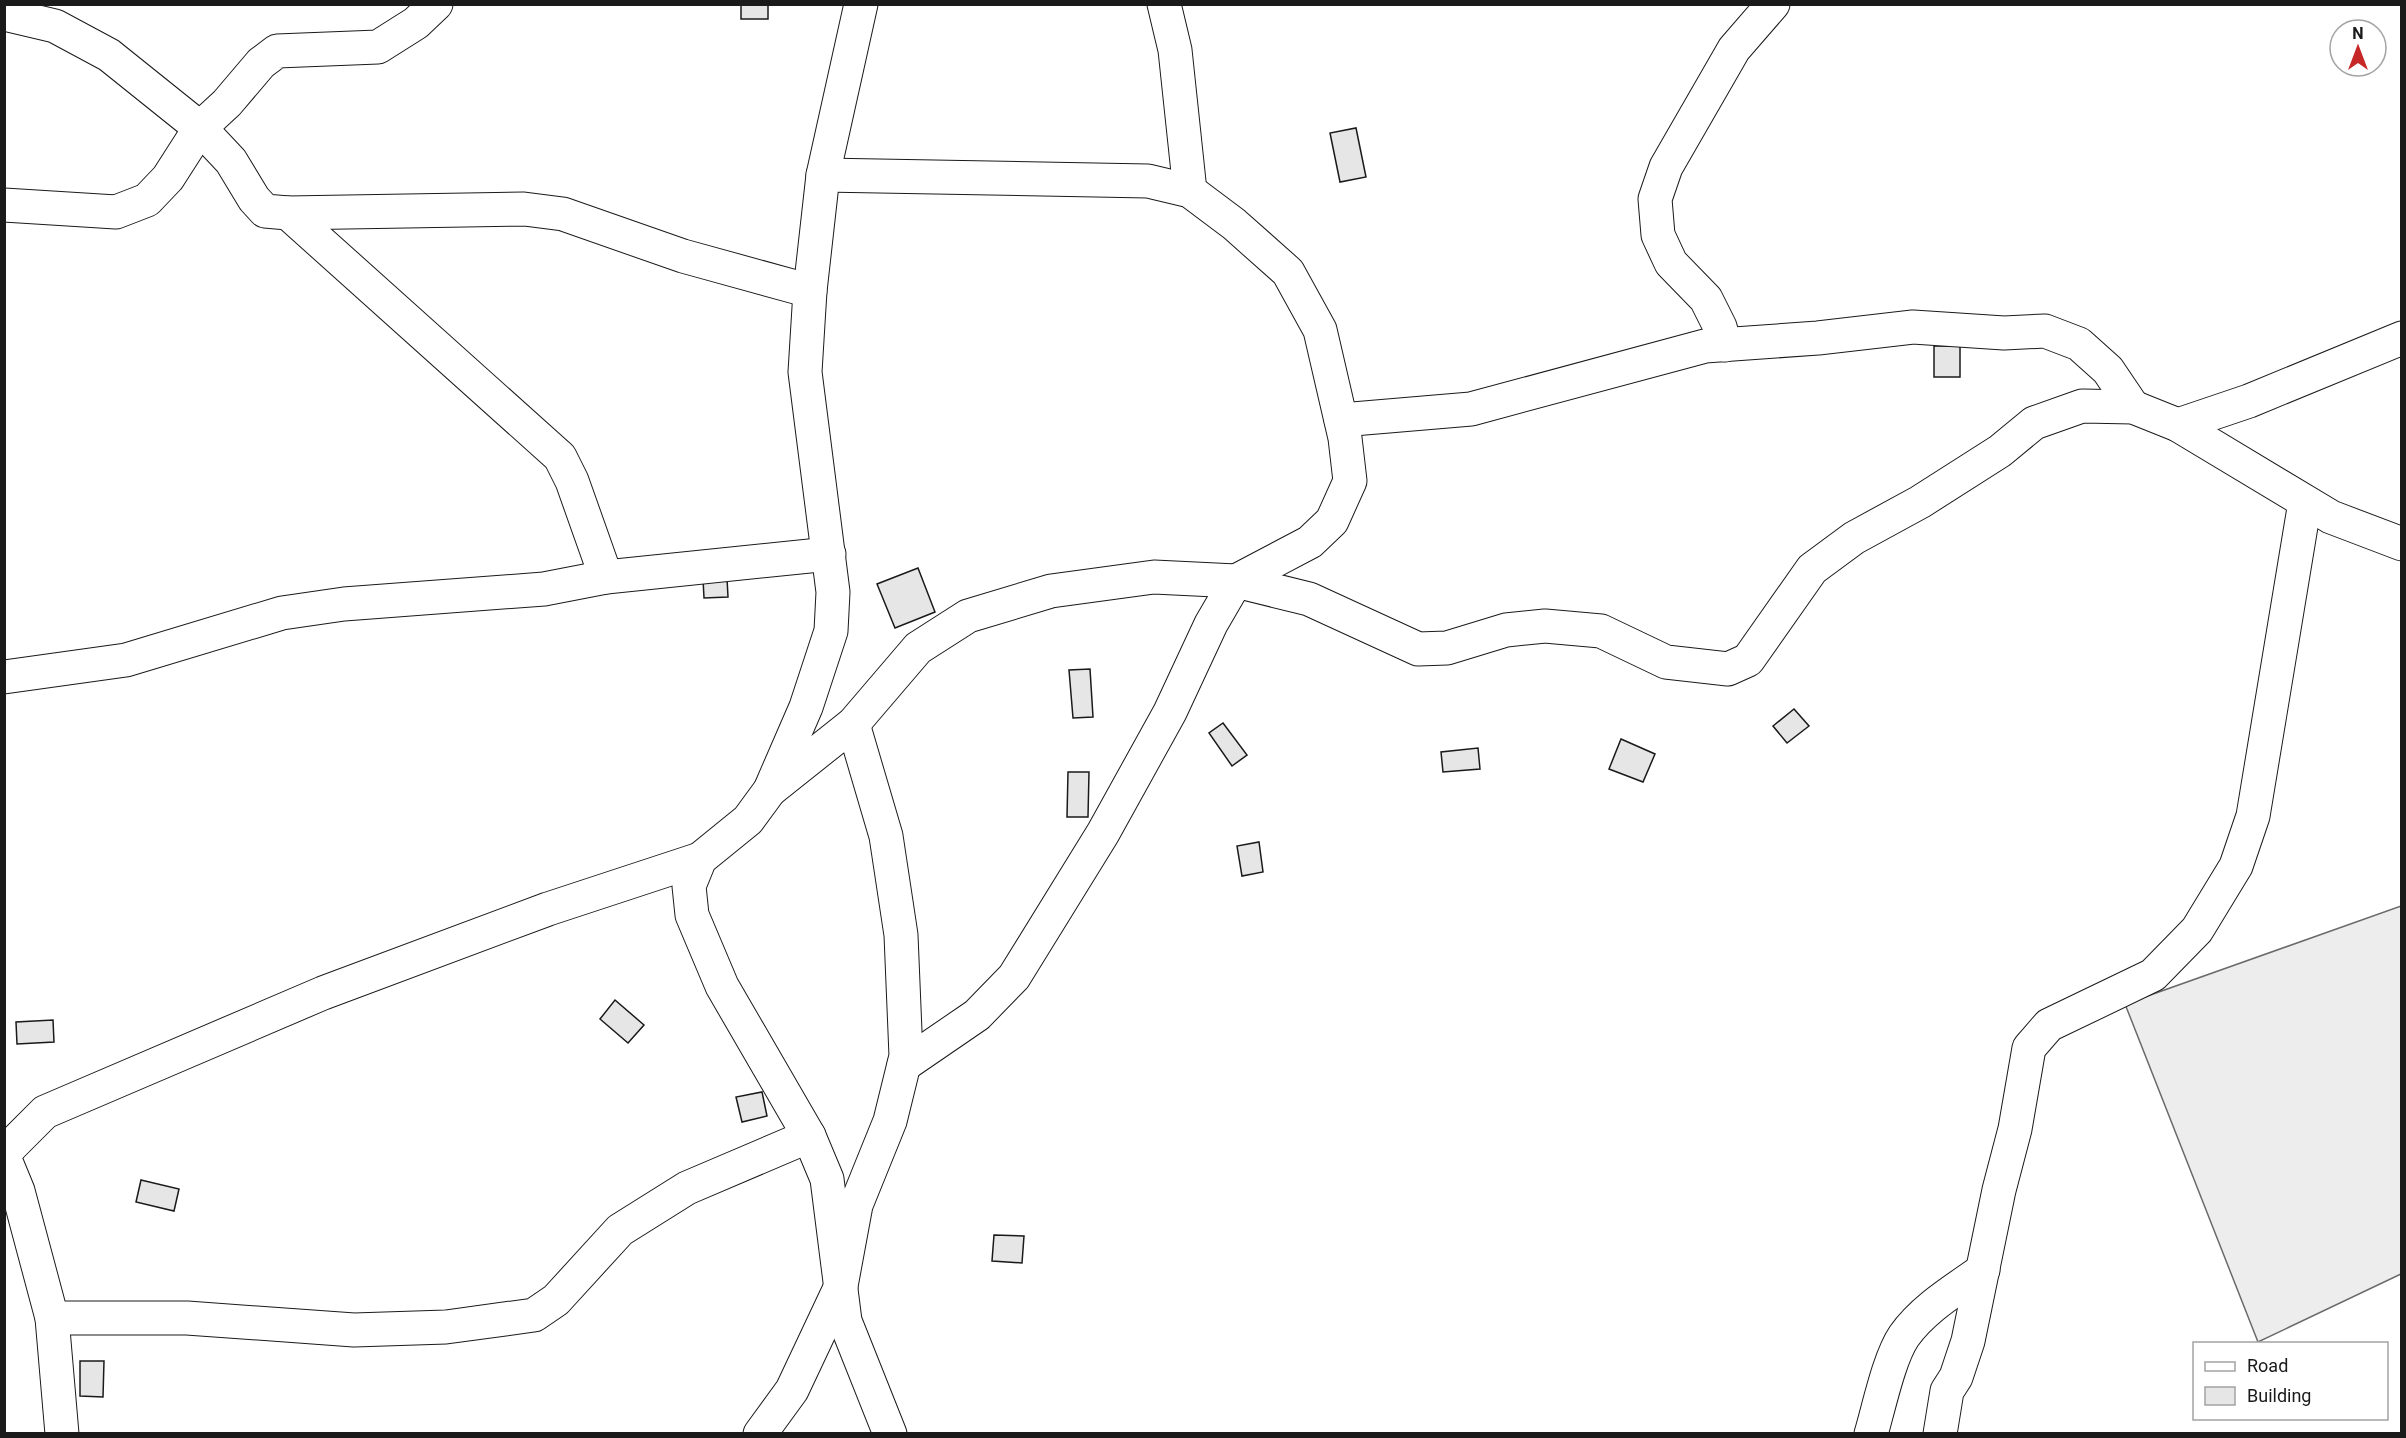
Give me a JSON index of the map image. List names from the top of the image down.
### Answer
{
  "legend": ["Road", "Building"],
  "north": "top"
}
